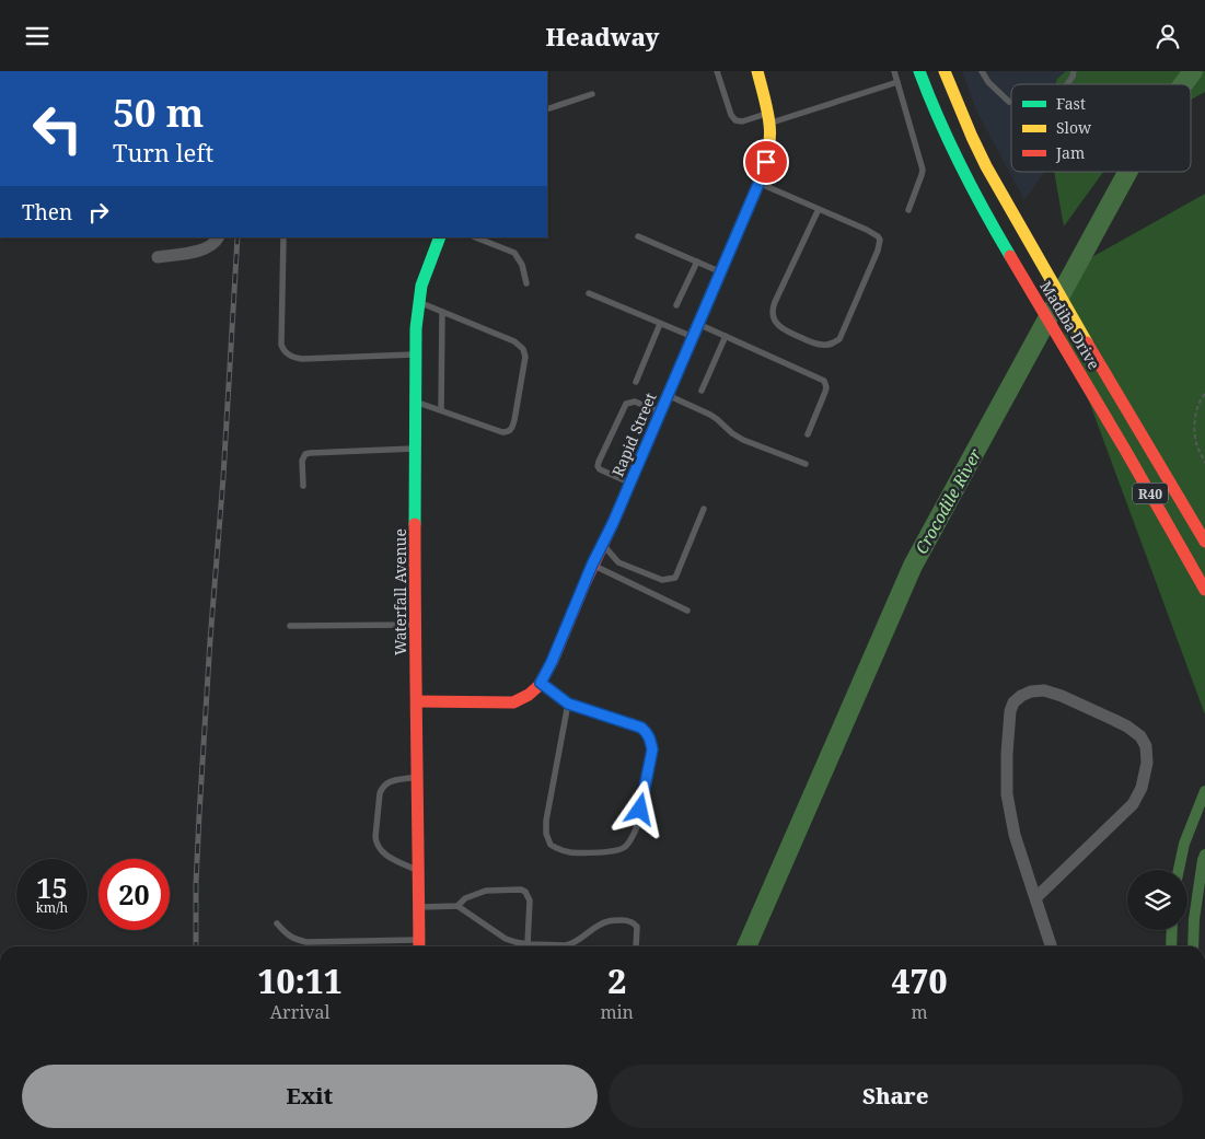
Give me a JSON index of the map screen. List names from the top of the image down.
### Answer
{
  "streets": {
    "street": [
      "Madiba Drive",
      "Rapid Street",
      "R40",
      "Waterfall Avenue"
    ]
  },
  "crossings": [
    ["Rapid Street", "Waterfall Avenue"]
  ],
  "water": ["Crocodile River"],
  "legend": ["Fast", "Slow", "Jam"],
  "page": {
    "header": "Headway",
    "turn": ["50 m", "Turn left"],
    "then": "Then",
    "speed": "15 km/h",
    "limit": "20",
    "eta": [
      "10:11",
      "Arrival",
      "2",
      "min",
      "470",
      "m"
    ],
    "buttons": ["Exit", "Share"]
  }
}
